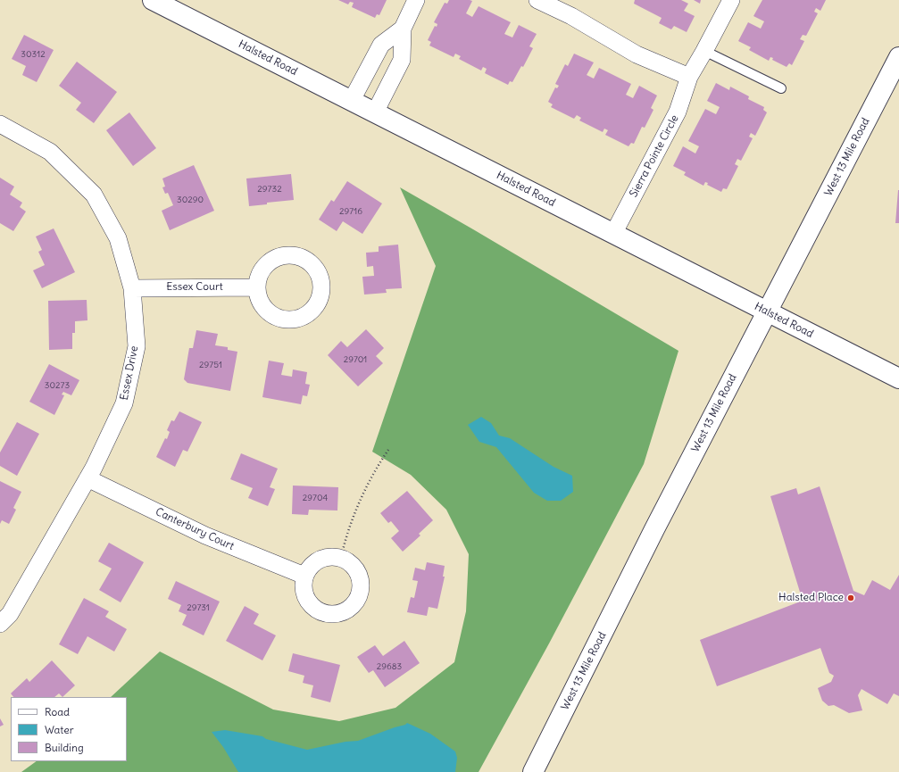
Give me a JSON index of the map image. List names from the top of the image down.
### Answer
{
  "streets": {
    "street": [
      "Halsted Road",
      "Sierra Pointe Circle",
      "West 13 Mile Road",
      "Essex Court",
      "Essex Drive",
      "Canterbury Court"
    ]
  },
  "crossings": [
    ["Halsted Road", "Sierra Pointe Circle"],
    ["Halsted Road", "West 13 Mile Road"],
    ["Essex Court", "Essex Drive"],
    ["Essex Drive", "Canterbury Court"]
  ],
  "places": ["Halsted Place"],
  "house_numbers": [
    "30312",
    "29732",
    "30290",
    "29716",
    "29701",
    "29751",
    "30273",
    "29704",
    "29731",
    "29683"
  ],
  "legend": ["Road", "Water", "Building"]
}
